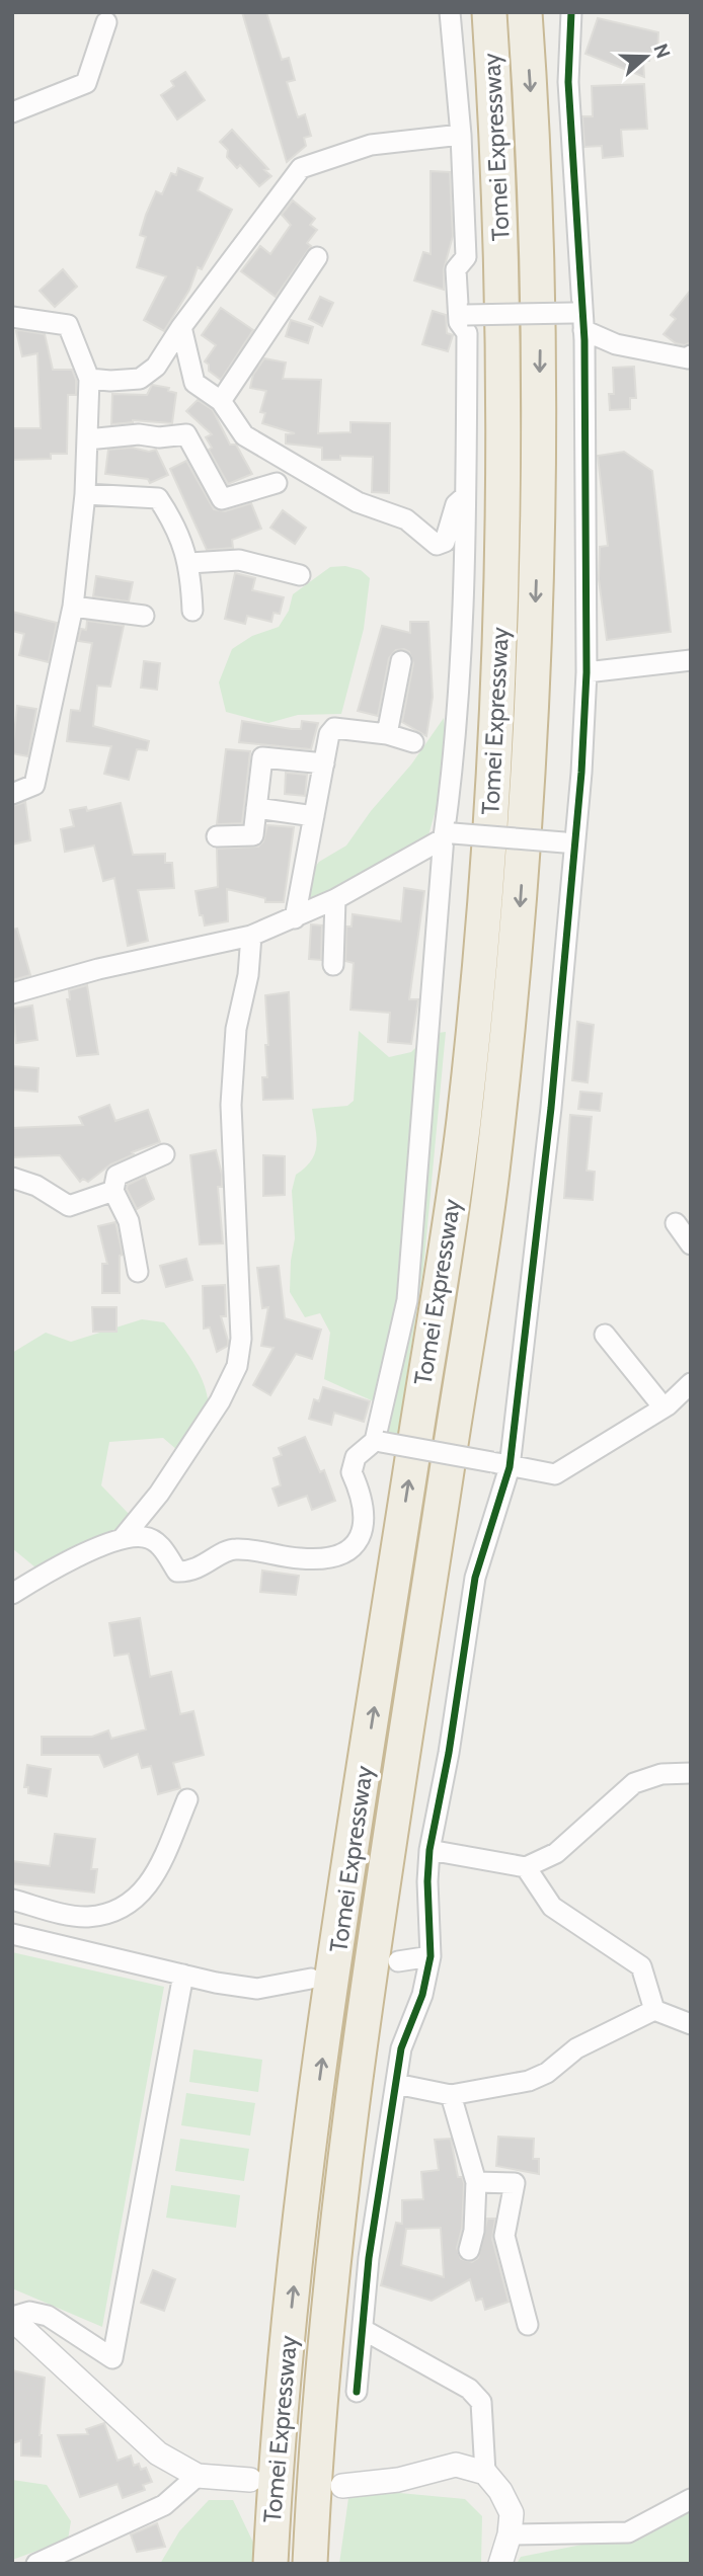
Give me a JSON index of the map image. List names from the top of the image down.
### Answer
{
  "streets": {
    "highway": ["Tomei Expressway"]
  },
  "north": "right"
}
